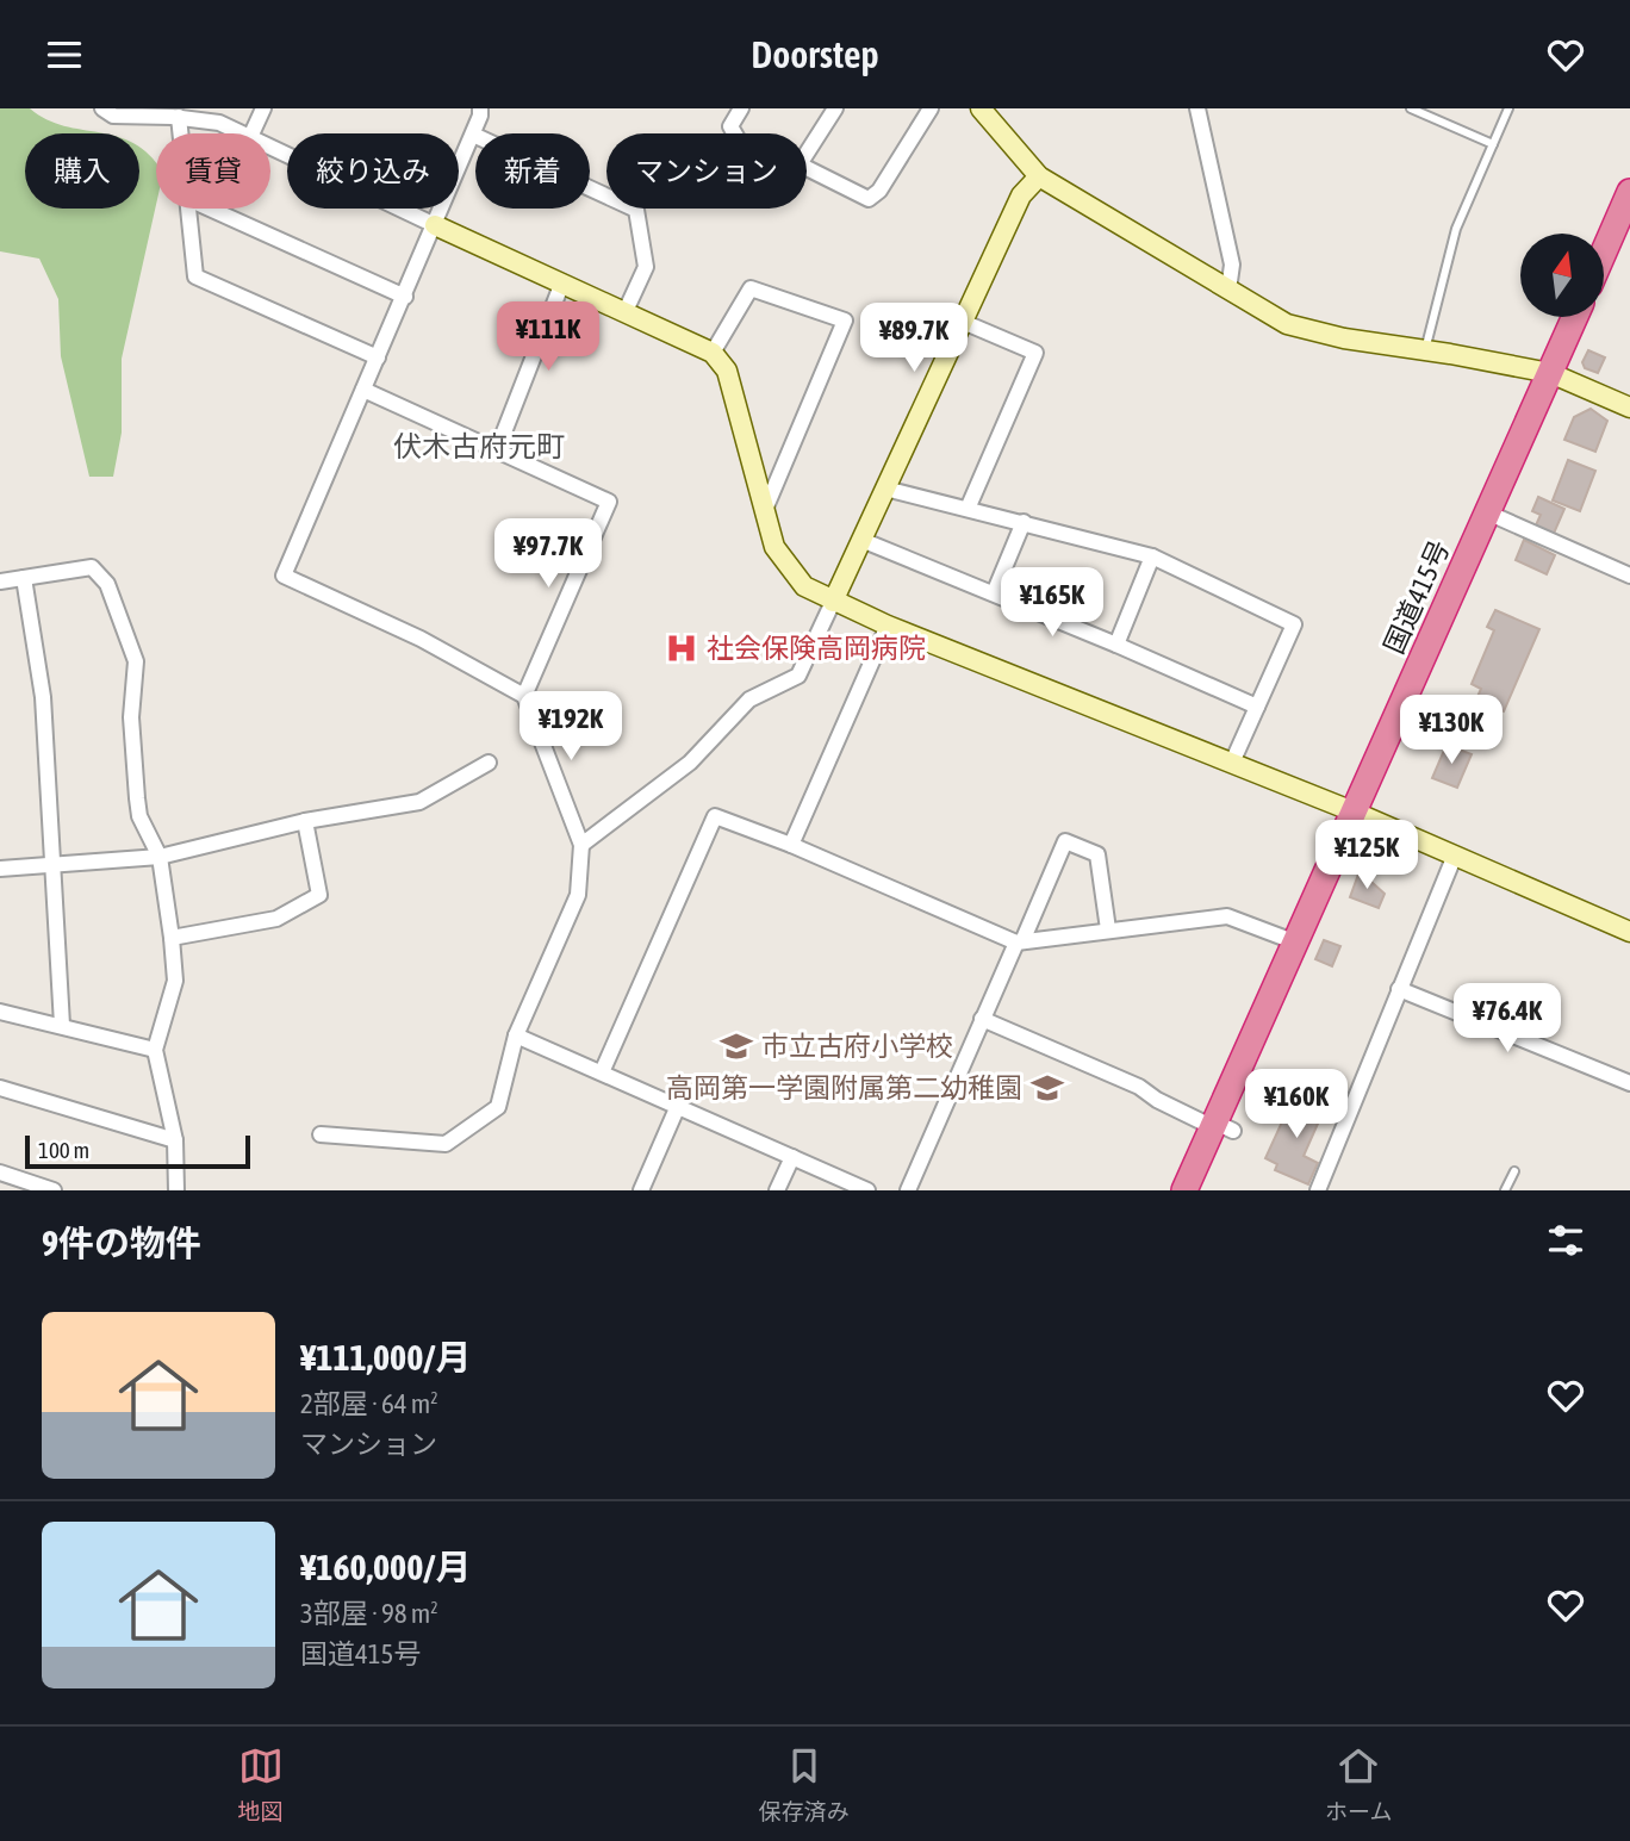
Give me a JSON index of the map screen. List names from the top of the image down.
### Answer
{
  "streets": {
    "highway": ["国道415号"]
  },
  "districts": ["伏木古府元町"],
  "places": {
    "hospital": ["社会保険高岡病院"],
    "school or university": ["市立古府小学校", "高岡第一学園附属第二幼稚園"]
  },
  "scale_bar": "100 m",
  "north": "top",
  "page": {
    "header": "Doorstep",
    "chip": [
      "購入",
      "賃貸",
      "絞り込み",
      "新着",
      "マンション"
    ],
    "price": [
      "¥111K",
      "¥89.7K",
      "¥97.7K",
      "¥165K",
      "¥192K",
      "¥130K",
      "¥125K",
      "¥76.4K",
      "¥160K"
    ],
    "scale": "100 m",
    "heading": "9件の物件",
    "list": [
      {
        "name": "¥111,000/月",
        "note": "2部屋 · 64 m² · マンション"
      },
      {
        "name": "¥160,000/月",
        "note": "3部屋 · 98 m² · 国道415号"
      }
    ],
    "tabs": ["地図", "保存済み", "ホーム"]
  }
}
